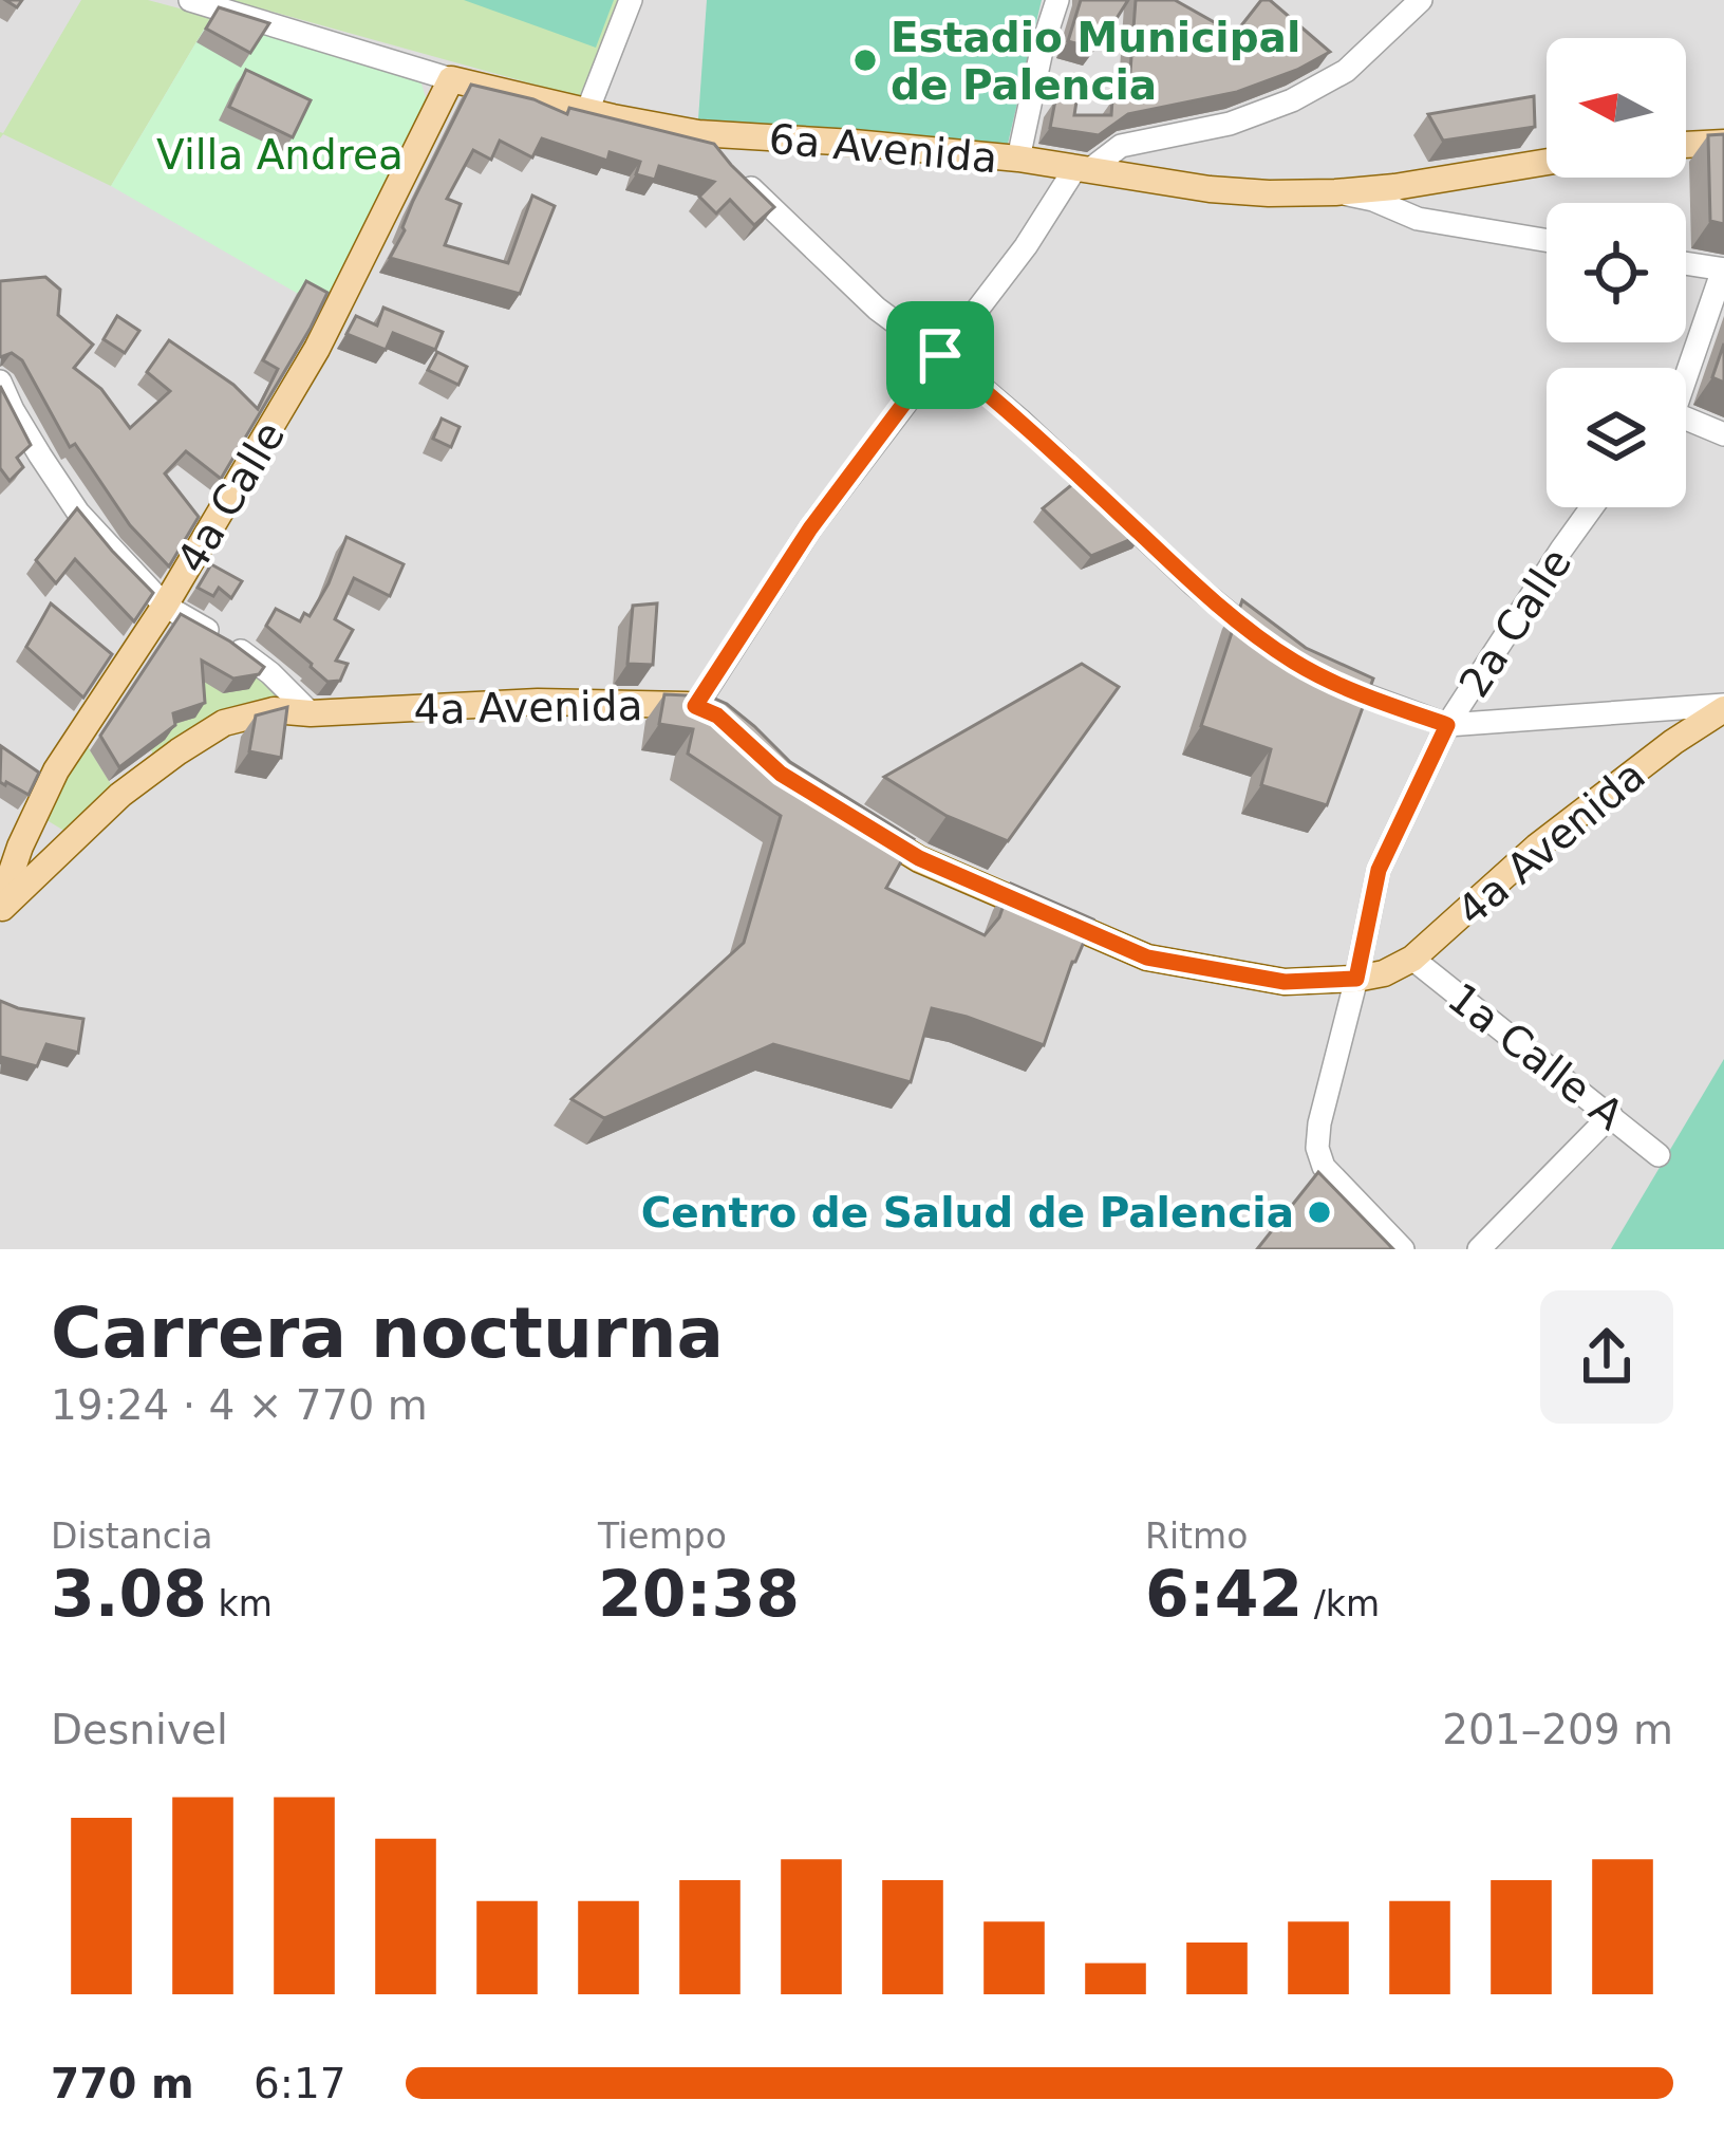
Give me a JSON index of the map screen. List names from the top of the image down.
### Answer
{
  "streets": {
    "main road": ["6a Avenida", "4a Calle", "4a Avenida"],
    "street": ["2a Calle", "1a Calle A"]
  },
  "crossings": [
    ["6a Avenida", "4a Calle"],
    ["4a Calle", "4a Avenida"],
    ["2a Calle", "4a Avenida"],
    ["4a Avenida", "1a Calle A"]
  ],
  "parks": ["Villa Andrea"],
  "places": ["Estadio Municipal de Palencia", "Centro de Salud de Palencia"],
  "north": "left",
  "page": {
    "heading": ["Carrera nocturna", "19:24 · 4 × 770 m"],
    "stats": [
      ["Distancia", "3.08 km"],
      ["Tiempo", "20:38"],
      ["Ritmo", "6:42 /km"]
    ],
    "chart": ["Desnivel", "201–209 m"],
    "list": [
      {
        "name": "770 m",
        "note": "6:17"
      }
    ]
  }
}
